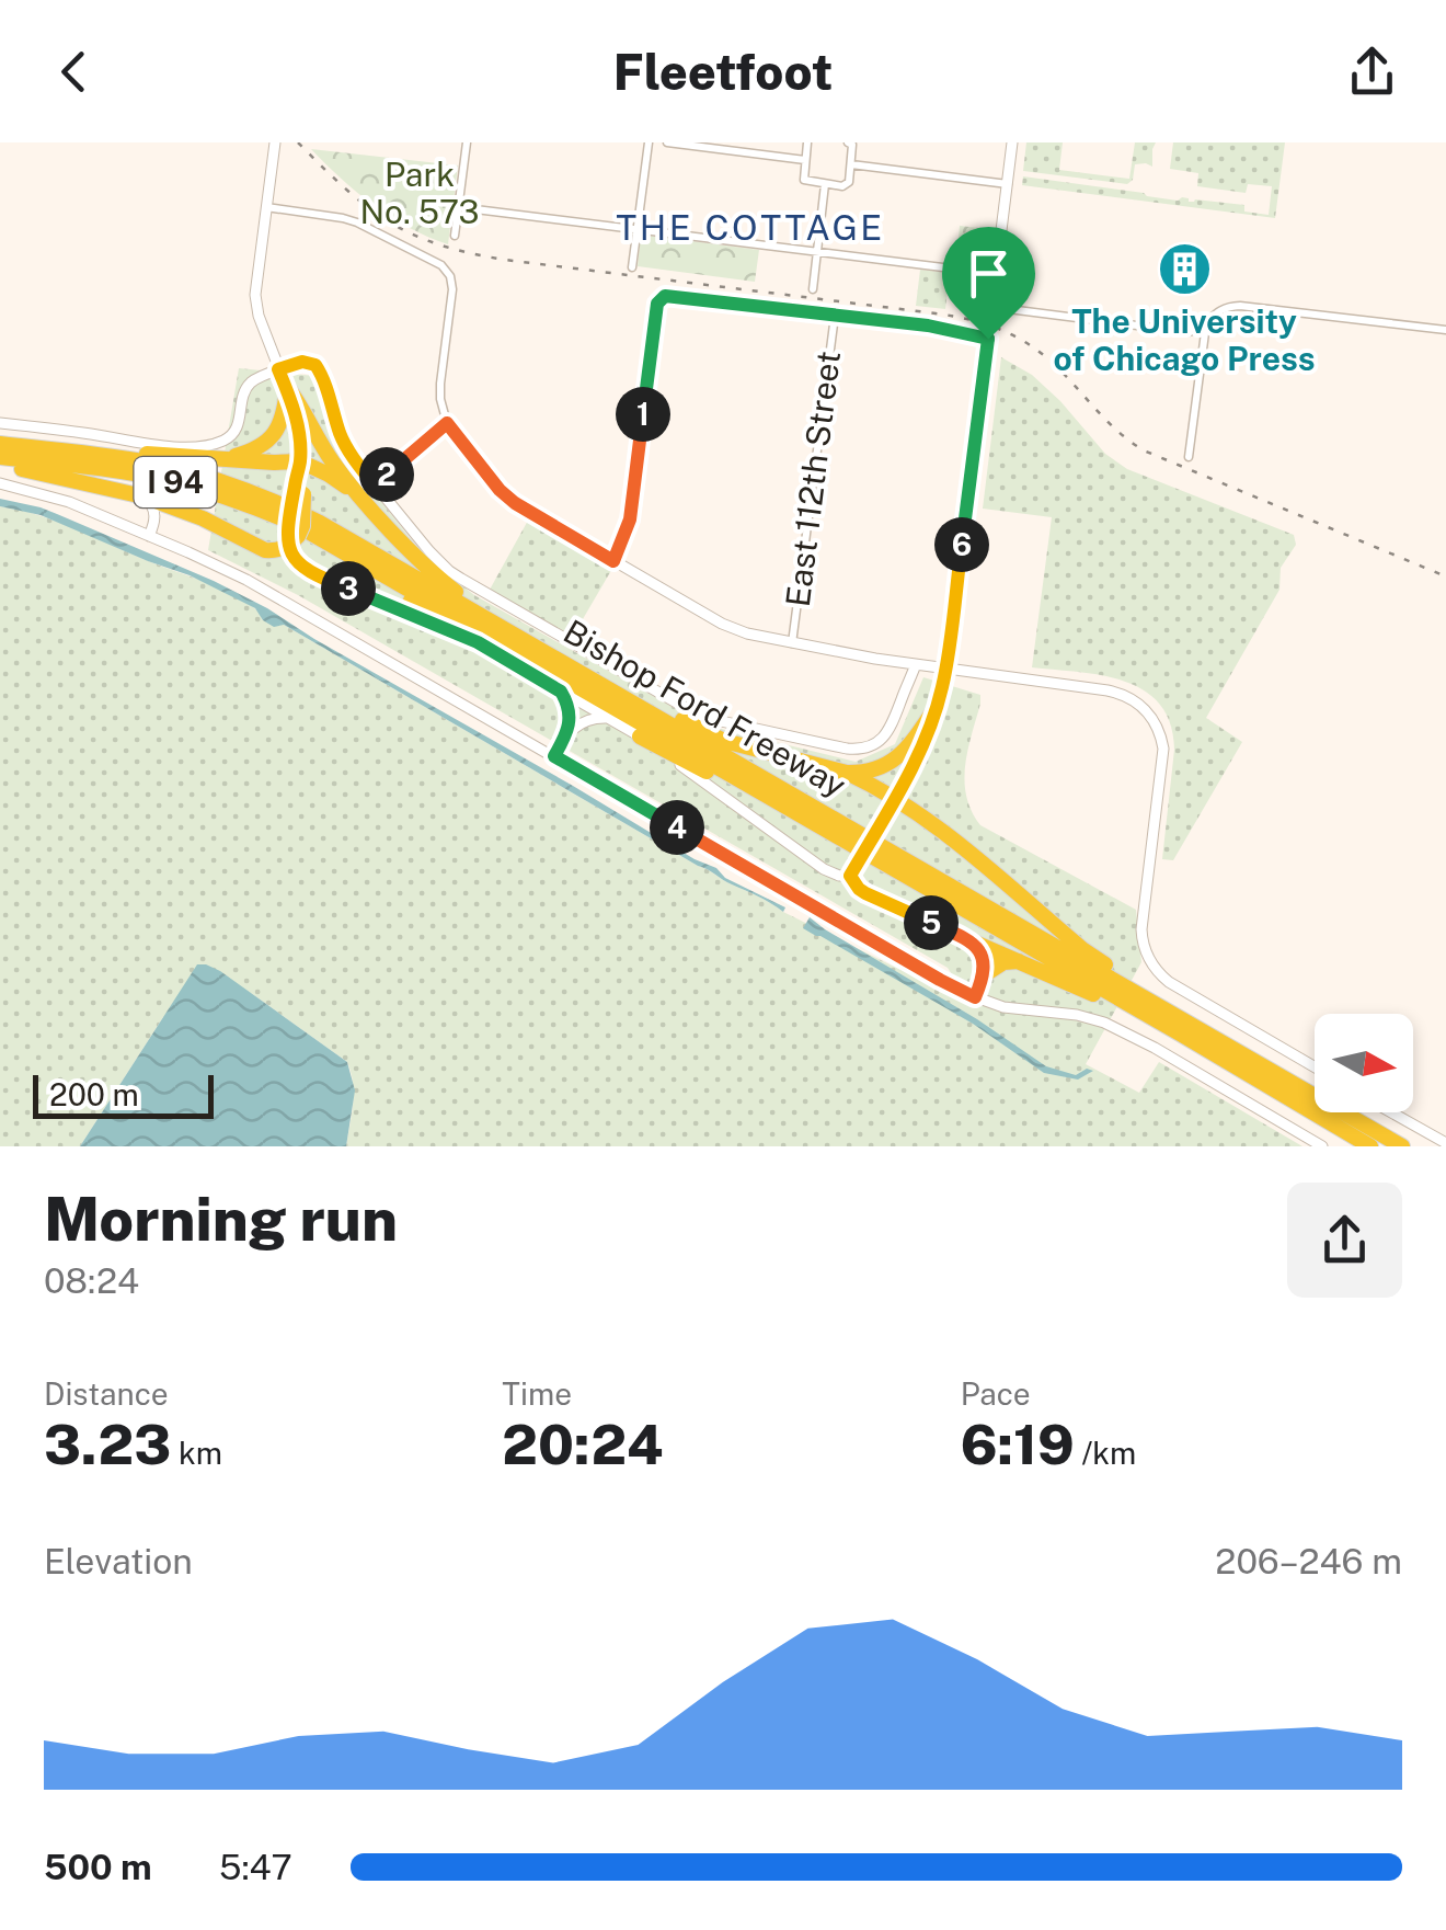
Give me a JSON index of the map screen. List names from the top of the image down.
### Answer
{
  "streets": {
    "highway": ["I 94", "Bishop Ford Freeway"],
    "street": ["East 112th Street"]
  },
  "districts": ["THE COTTAGE"],
  "parks": ["Park No. 573"],
  "places": {
    "building": ["The University of Chicago Press"]
  },
  "scale_bar": "200 m",
  "north": "right",
  "page": {
    "header": "Fleetfoot",
    "pins": [
      "1",
      "2",
      "6",
      "3",
      "4",
      "5"
    ],
    "scale": "200 m",
    "heading": ["Morning run", "08:24"],
    "stats": [
      ["Distance", "3.23 km"],
      ["Time", "20:24"],
      ["Pace", "6:19 /km"]
    ],
    "chart": ["Elevation", "206–246 m"],
    "list": [
      {
        "name": "500 m",
        "note": "5:47"
      }
    ]
  }
}
